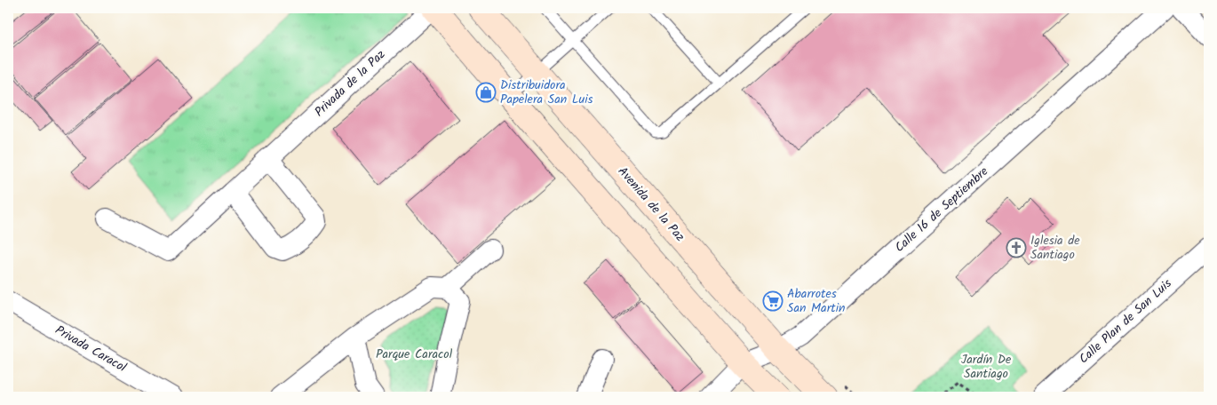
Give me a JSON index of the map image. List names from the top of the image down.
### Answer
{
  "streets": {
    "street": [
      "Privada de la Paz",
      "Avenida de la Paz",
      "Calle 16 de Septiembre",
      "Calle Plan de San Luis",
      "Privada Caracol"
    ]
  },
  "crossings": [
    ["Avenida de la Paz", "Calle 16 de Septiembre"]
  ],
  "parks": ["Parque Caracol", "Jardín De Santiago"],
  "places": {
    "shop": ["Distribuidora Papelera San Luis"],
    "church": ["Iglesia de Santiago"],
    "supermarket": ["Abarrotes San Martin"]
  }
}
